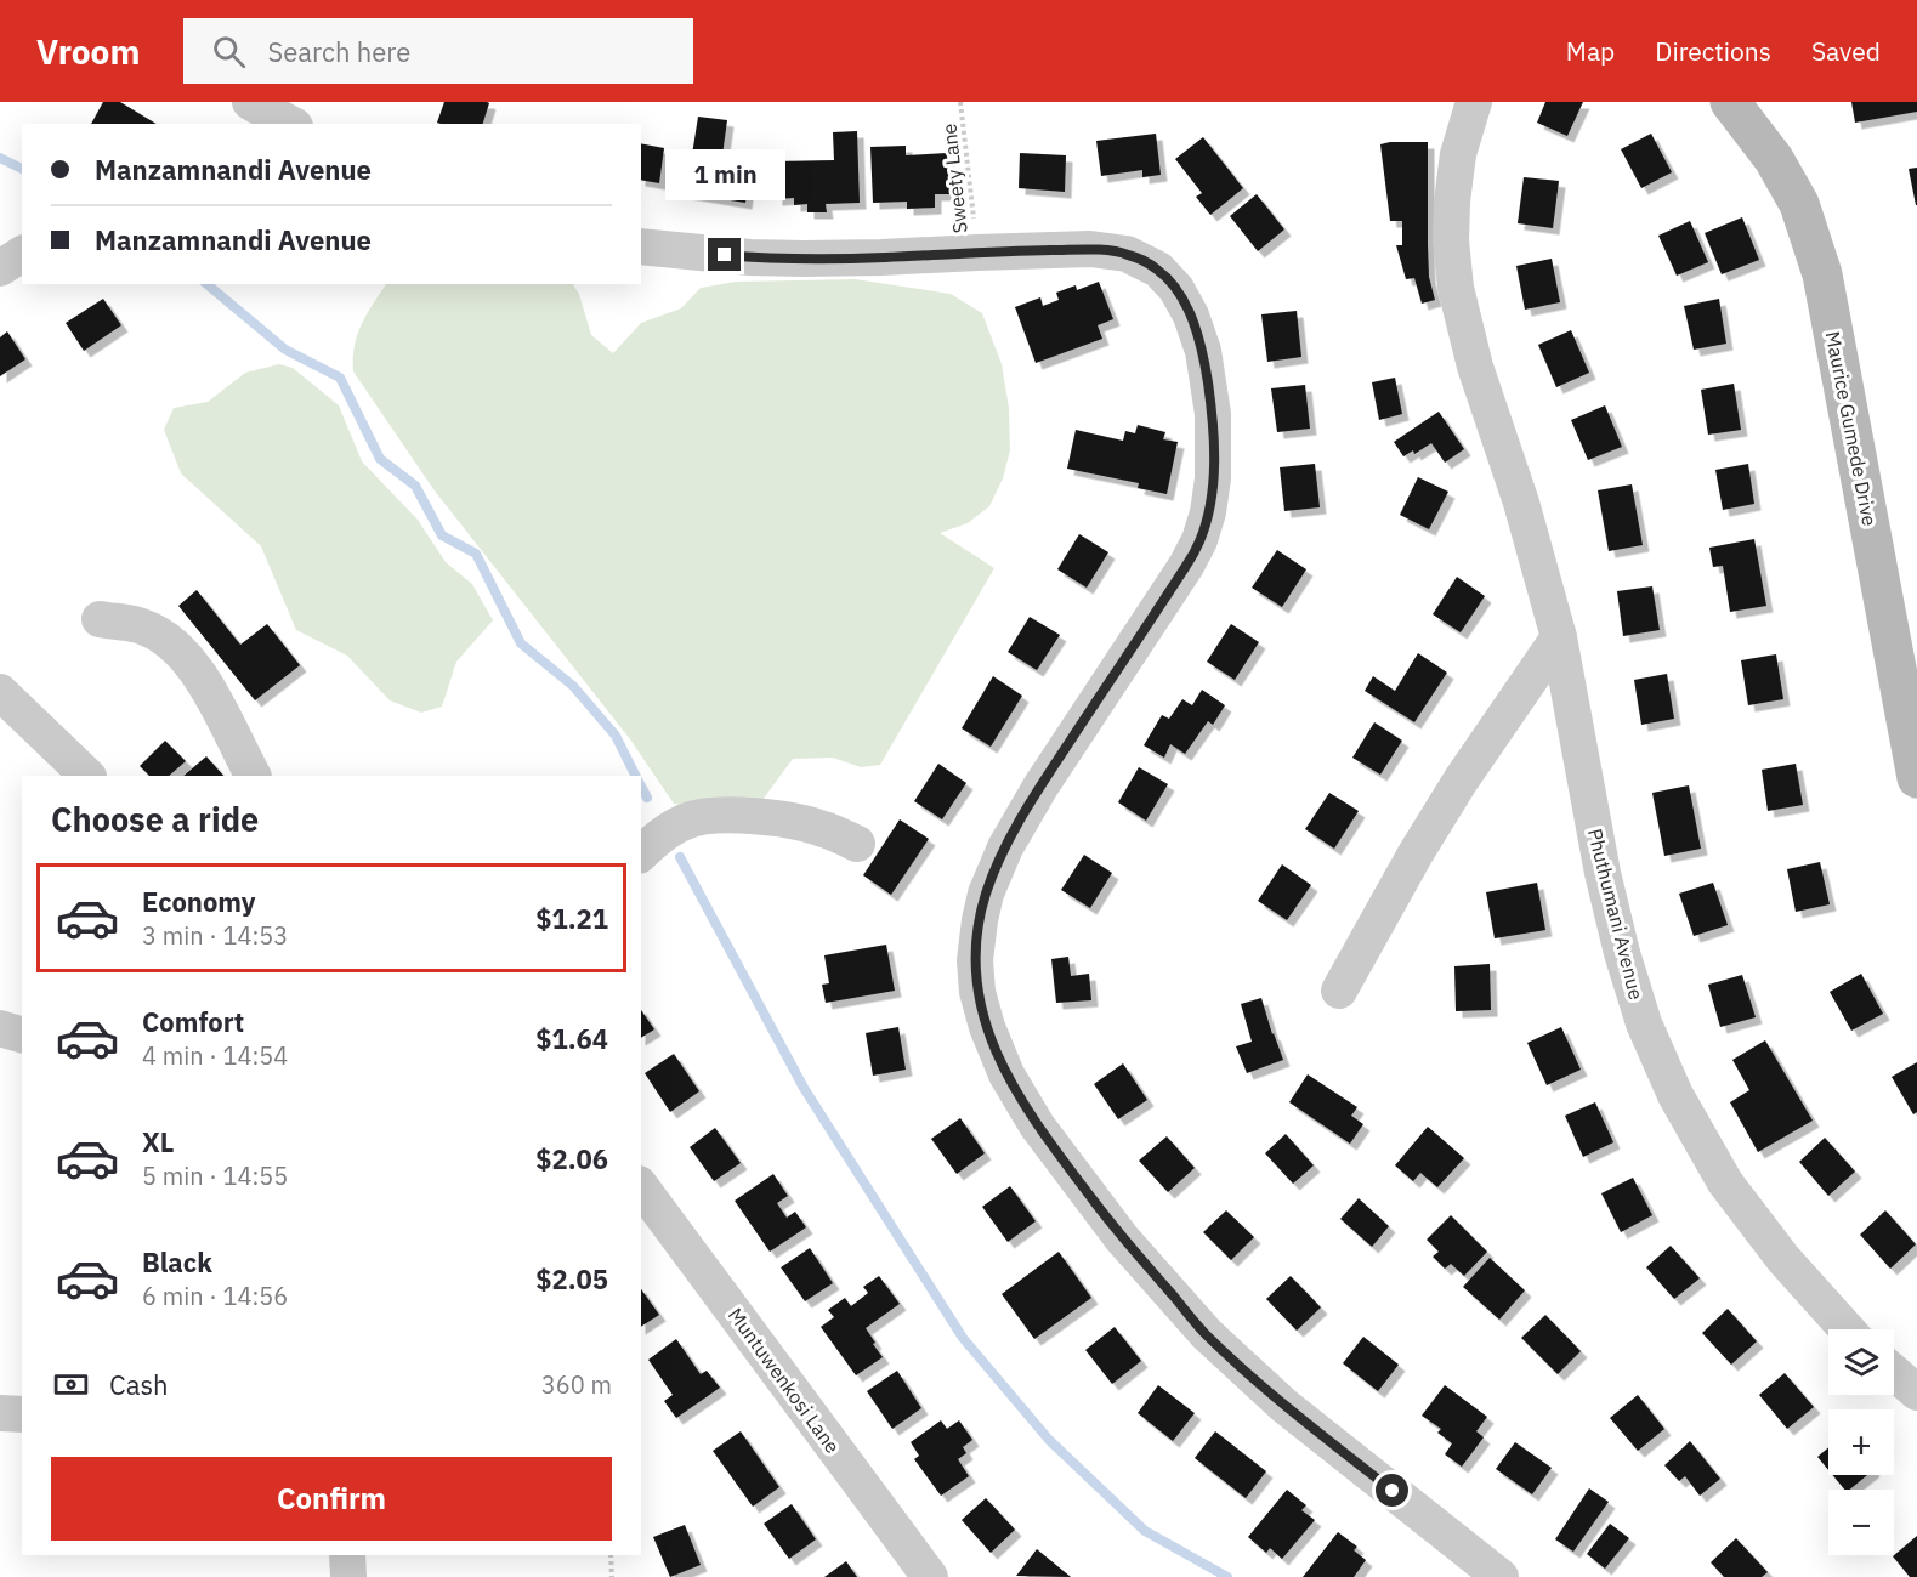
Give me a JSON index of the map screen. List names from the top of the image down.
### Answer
{
  "streets": {
    "street": ["Maurice Gumede Drive", "Phuthumani Avenue", "Muntuwenkosi Lane"],
    "path": ["Sweety Lane"]
  },
  "page": {
    "header": "Vroom",
    "search": "Search here",
    "nav": ["Map", "Directions", "Saved"],
    "banner": ["Manzamnandi Avenue", "Manzamnandi Avenue"],
    "bubble": "1 min",
    "heading": "Choose a ride",
    "list": [
      {
        "name": "Economy",
        "note": "3 min · 14:53",
        "value": "$1.21"
      },
      {
        "name": "Comfort",
        "note": "4 min · 14:54",
        "value": "$1.64"
      },
      {
        "name": "XL",
        "note": "5 min · 14:55",
        "value": "$2.06"
      },
      {
        "name": "Black",
        "note": "6 min · 14:56",
        "value": "$2.05"
      }
    ],
    "map_buttons": ["+", "−"],
    "pay": ["Cash", "360 m"],
    "buttons": "Confirm"
  }
}
